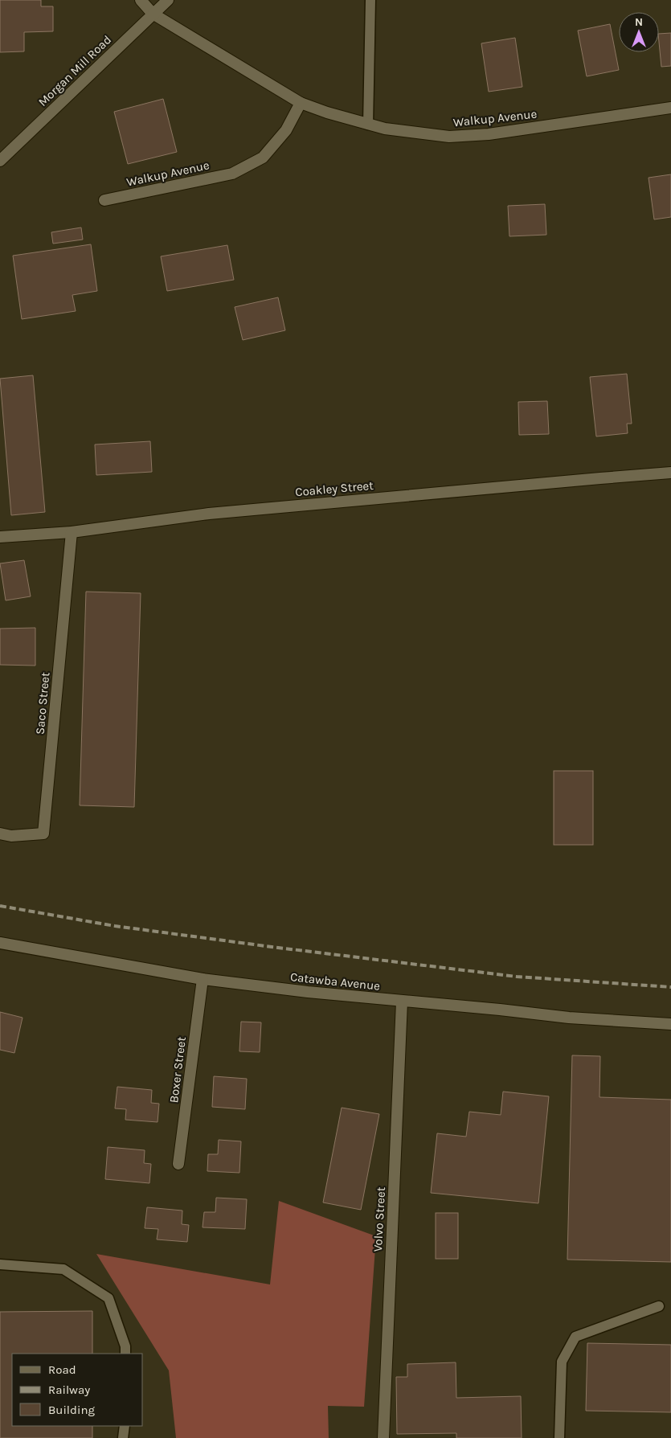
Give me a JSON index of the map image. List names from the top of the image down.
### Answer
{
  "streets": {
    "street": [
      "Morgan Mill Road",
      "Walkup Avenue",
      "Coakley Street",
      "Saco Street",
      "Catawba Avenue",
      "Boxer Street",
      "Volvo Street"
    ]
  },
  "crossings": [
    ["Morgan Mill Road", "Walkup Avenue"],
    ["Coakley Street", "Saco Street"],
    ["Catawba Avenue", "Boxer Street"],
    ["Catawba Avenue", "Volvo Street"]
  ],
  "legend": ["Road", "Railway", "Building"],
  "north": "top"
}
